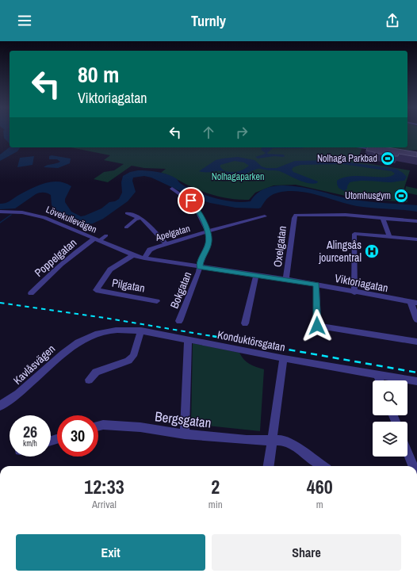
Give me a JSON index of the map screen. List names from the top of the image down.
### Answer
{
  "streets": {
    "street": [
      "Lövekullevägen",
      "Apelgatan",
      "Oxelgatan",
      "Poppelgatan",
      "Viktoriagatan",
      "Pilgatan",
      "Bokgatan",
      "Konduktörsgatan",
      "Kavlåsvägen",
      "Bergsgatan"
    ]
  },
  "crossings": [
    ["Lövekullevägen", "Poppelgatan"],
    ["Lövekullevägen", "Viktoriagatan"],
    ["Lövekullevägen", "Pilgatan"],
    ["Apelgatan", "Viktoriagatan"],
    ["Apelgatan", "Bokgatan"],
    ["Oxelgatan", "Viktoriagatan"],
    ["Viktoriagatan", "Pilgatan"],
    ["Viktoriagatan", "Bokgatan"],
    ["Konduktörsgatan", "Kavlåsvägen"]
  ],
  "parks": ["Nolhagaparken"],
  "places": {
    "sports": ["Nolhaga Parkbad", "Utomhusgym"],
    "hospital": ["Alingsås jourcentral"]
  },
  "page": {
    "header": "Turnly",
    "turn": ["80 m", "Viktoriagatan"],
    "speed": "26 km/h",
    "limit": "30",
    "eta": [
      "12:33",
      "Arrival",
      "2",
      "min",
      "460",
      "m"
    ],
    "buttons": ["Exit", "Share"]
  }
}
